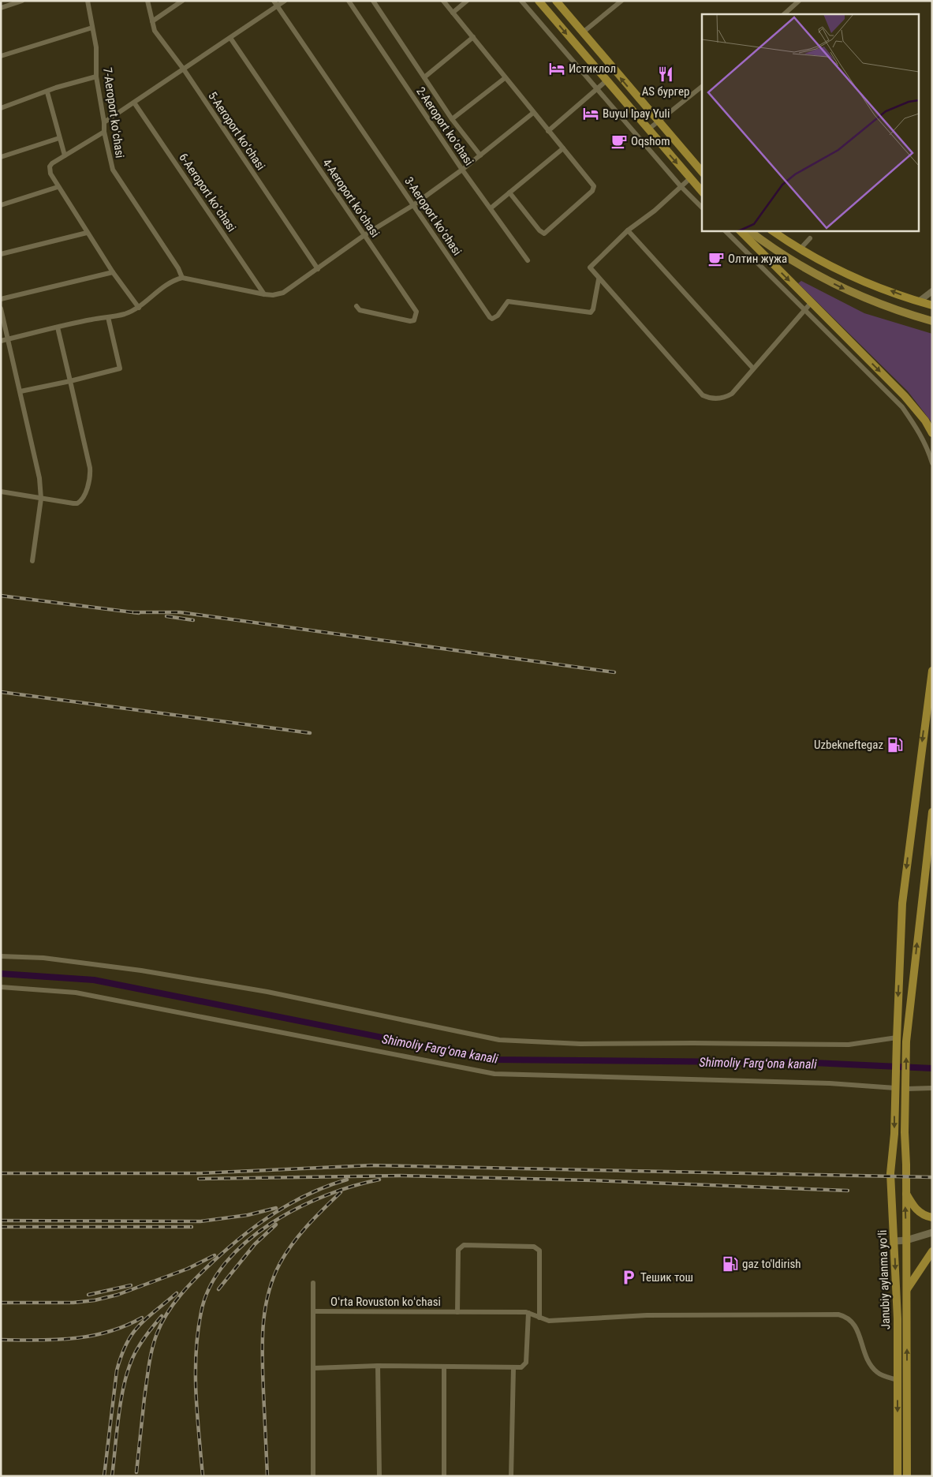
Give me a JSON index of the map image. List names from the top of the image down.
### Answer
{
  "streets": {
    "highway": ["Janubiy aylanma yoʻli"],
    "street": [
      "7-Aeroport koʻchasi",
      "2-Aeroport koʻchasi",
      "5-Aeroport koʻchasi",
      "6-Aeroport koʻchasi",
      "4-Aeroport koʻchasi",
      "3-Aeroport koʻchasi",
      "Oʻrta Rovuston koʻchasi"
    ]
  },
  "water": ["Shimoliy Fargʻona kanali"],
  "places": {
    "hotel": ["Истиклол", "Buyul Ipay Yuli"],
    "restaurant": ["AS бургер"],
    "cafe": ["Oqshom", "Олтин жужа"],
    "fuel station": ["Uzbekneftegaz", "gaz to'ldirish"],
    "parking": ["Тешик тош"]
  }
}
